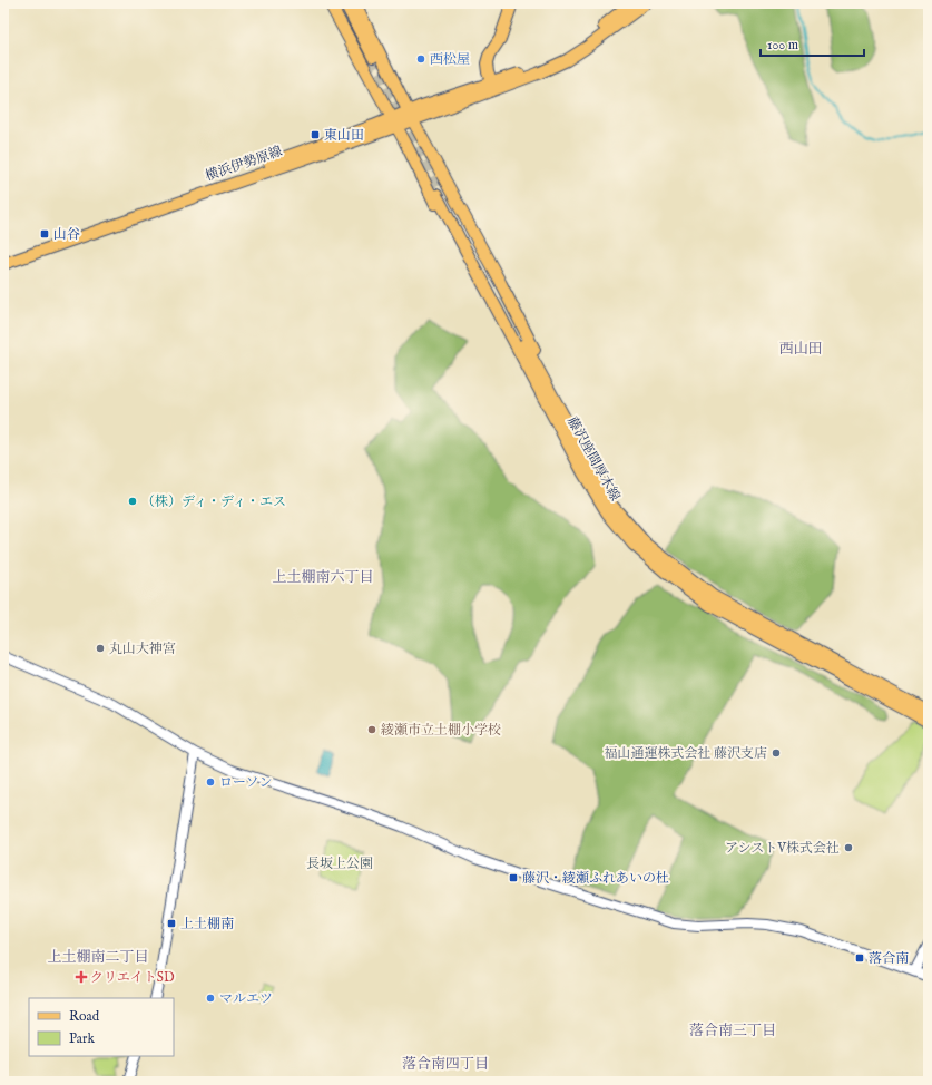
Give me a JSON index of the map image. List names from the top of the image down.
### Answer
{
  "streets": {
    "main road": ["横浜伊勢原線", "藤沢座間厚木線"]
  },
  "districts": [
    "西山田",
    "上土棚南六丁目",
    "上土棚南二丁目",
    "落合南三丁目",
    "落合南四丁目"
  ],
  "parks": ["長坂上公園"],
  "places": {
    "other": [
      "西松屋",
      "（株）ディ・ディ・エス",
      "丸山大神宮",
      "綾瀬市立土棚小学校",
      "福山通運株式会社 藤沢支店",
      "ローソン",
      "アシストV株式会社",
      "マルエツ"
    ],
    "transit": [
      "東山田",
      "山谷",
      "藤沢・綾瀬ふれあいの杜",
      "上土棚南",
      "落合南"
    ],
    "health": ["クリエイトSD"]
  },
  "legend": ["Road", "Park"],
  "scale_bar": "100 m"
}
